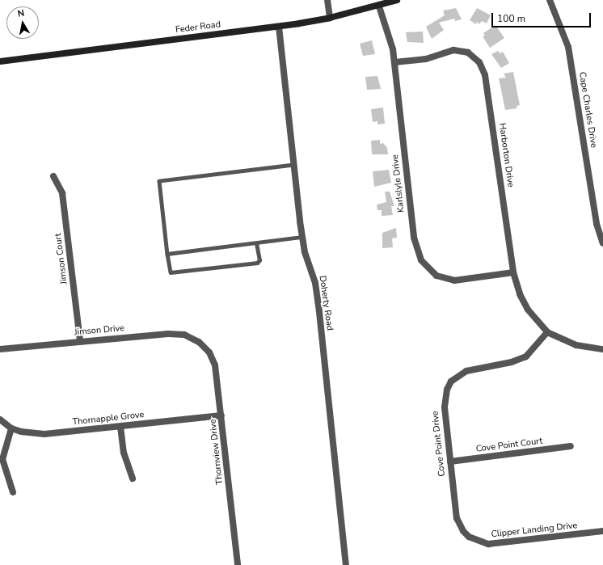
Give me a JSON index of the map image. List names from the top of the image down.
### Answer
{
  "streets": {
    "main road": ["Feder Road"],
    "street": [
      "Cape Charles Drive",
      "Harborton Drive",
      "Karlslyle Drive",
      "Jimson Court",
      "Doherty Road",
      "Jimson Drive",
      "Thornapple Grove",
      "Cove Point Drive",
      "Cove Point Court",
      "Thornview Drive",
      "Clipper Landing Drive"
    ]
  },
  "crossings": [
    ["Feder Road", "Karlslyle Drive"],
    ["Feder Road", "Doherty Road"],
    ["Harborton Drive", "Karlslyle Drive"],
    ["Harborton Drive", "Cove Point Drive"],
    ["Jimson Court", "Jimson Drive"],
    ["Jimson Drive", "Thornview Drive"],
    ["Thornapple Grove", "Thornview Drive"],
    ["Cove Point Drive", "Cove Point Court"],
    ["Cove Point Drive", "Clipper Landing Drive"]
  ],
  "scale_bar": "100 m",
  "north": "top"
}
